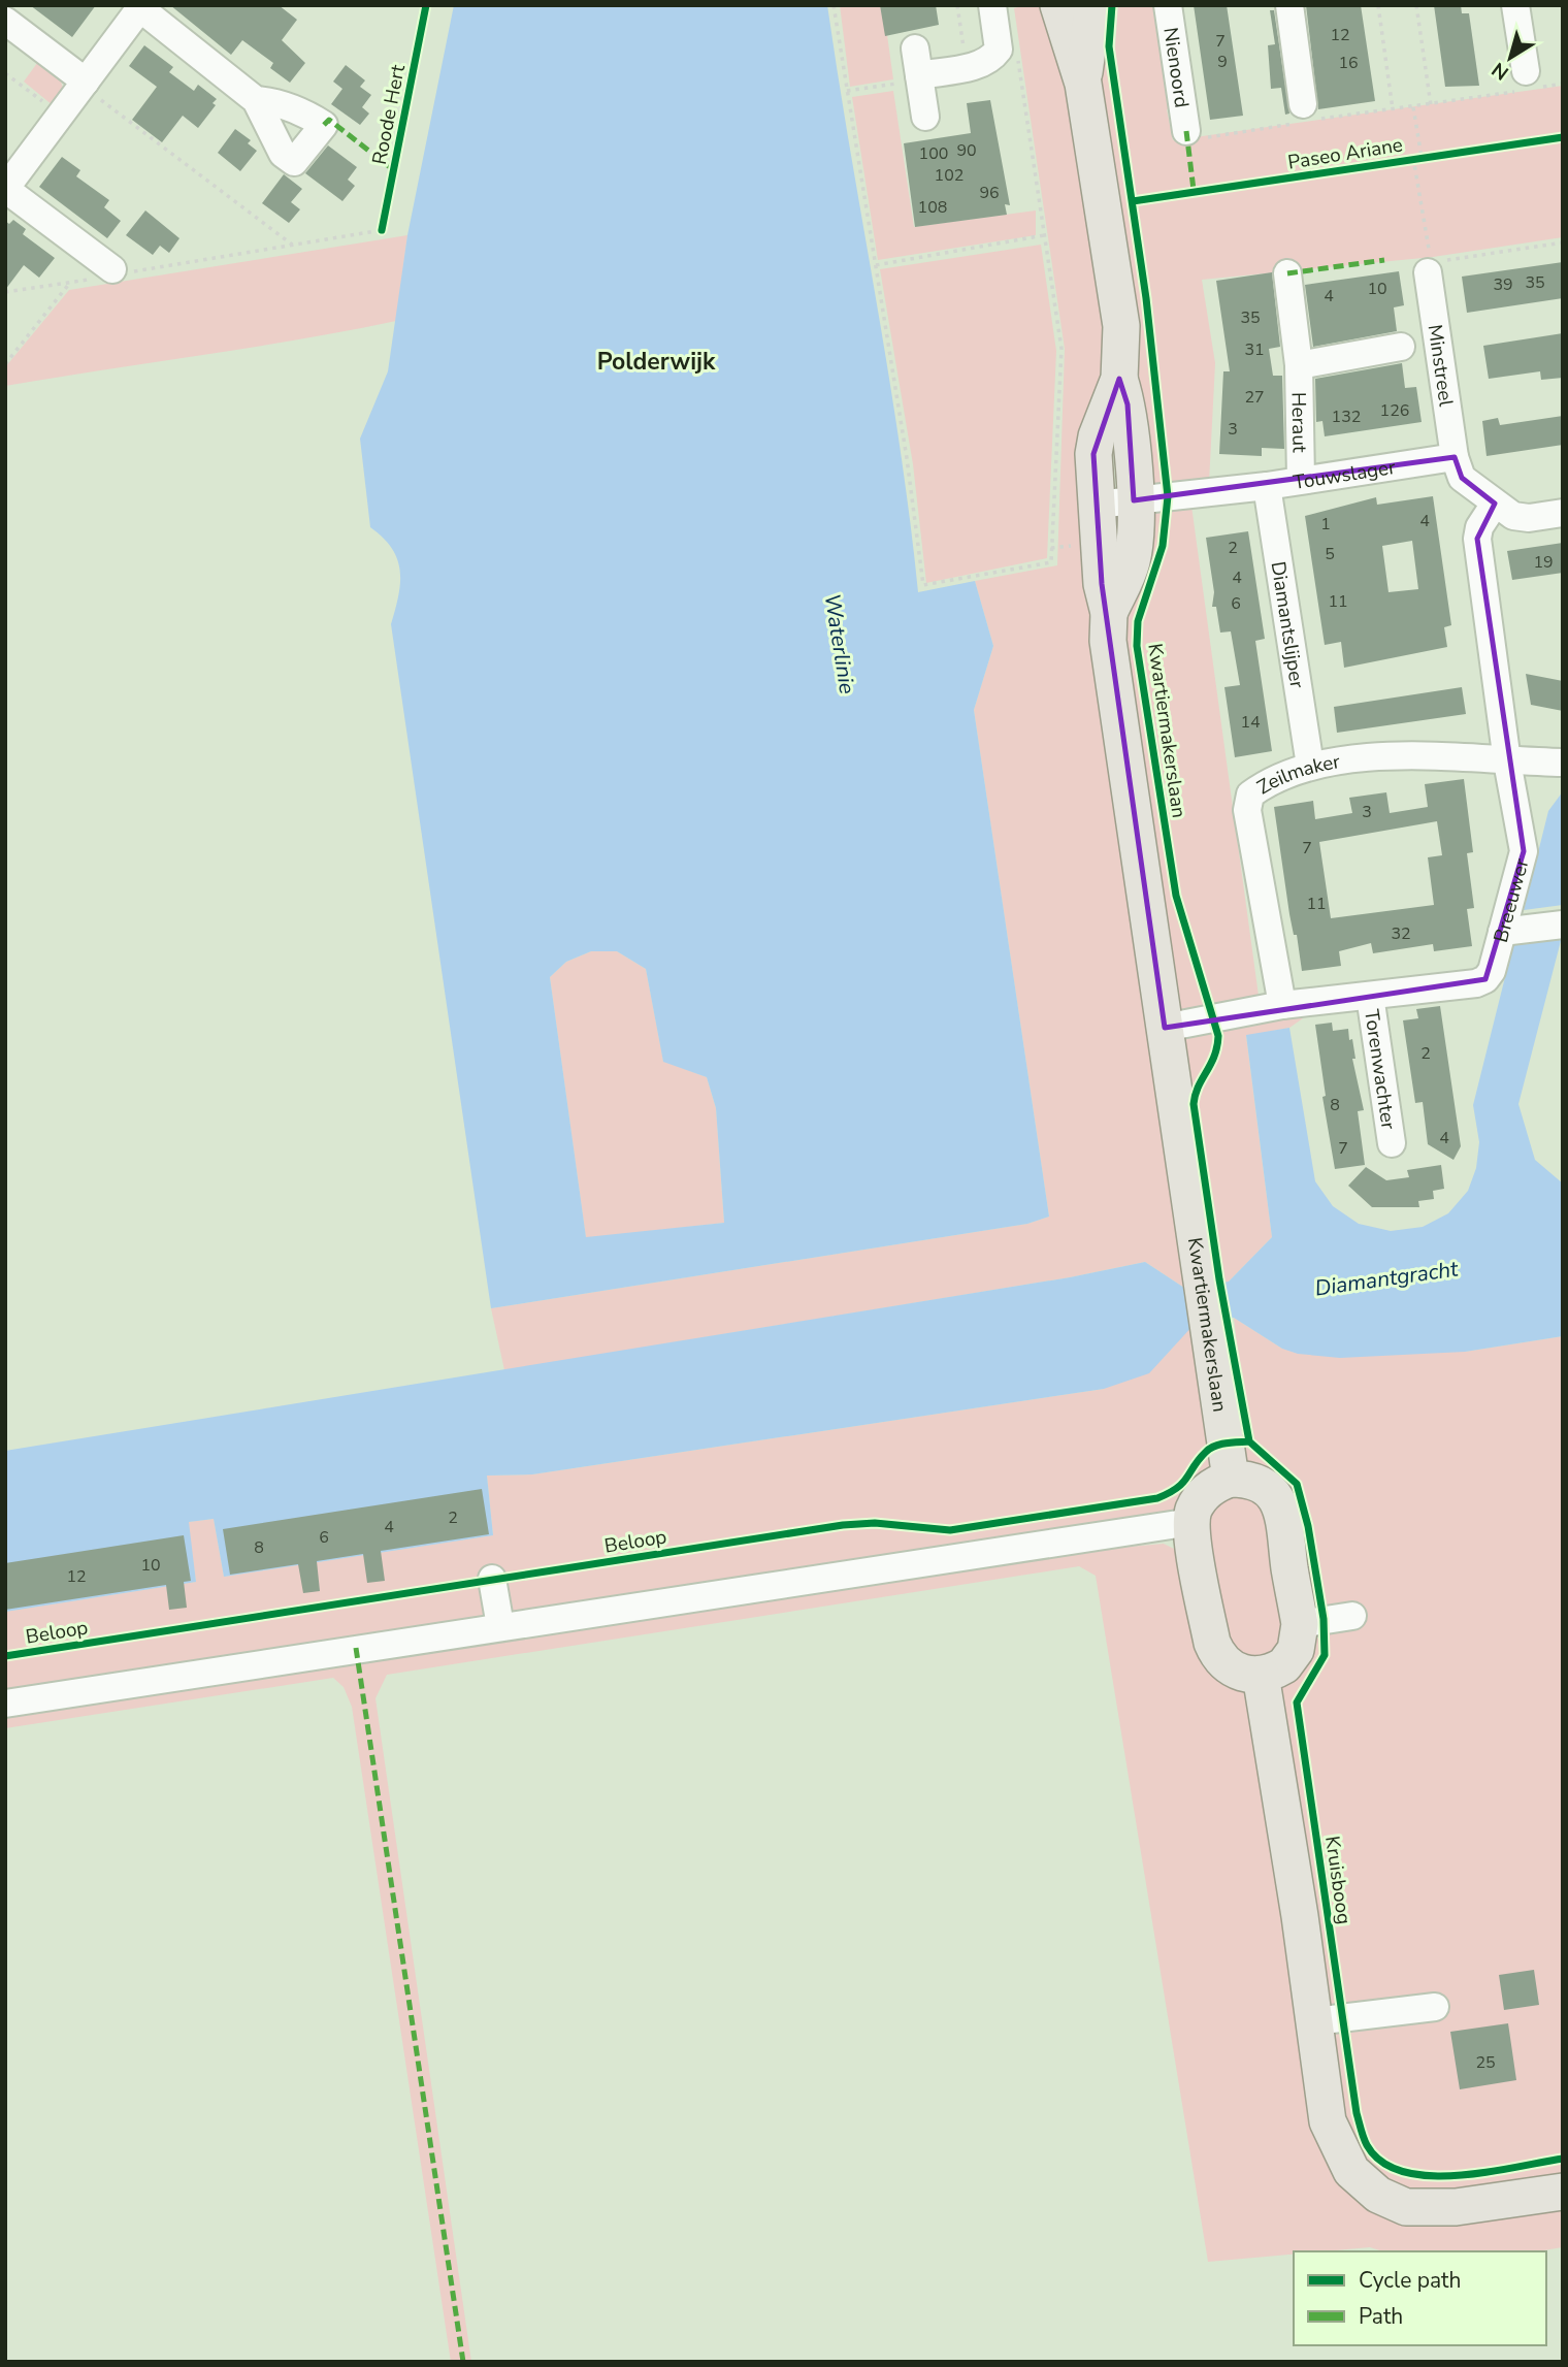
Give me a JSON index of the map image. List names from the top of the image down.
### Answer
{
  "streets": {
    "main road": ["Kwartiermakerslaan"],
    "street": [
      "Nienoord",
      "Minstreel",
      "Heraut",
      "Touwslager",
      "Diamantslijper",
      "Zeilmaker",
      "Breeuwer",
      "Torenwachter"
    ],
    "cycle path": [
      "Roode Hert",
      "Paseo Ariane",
      "Beloop",
      "Kruisboog"
    ]
  },
  "crossings": [
    ["Minstreel", "Touwslager"],
    ["Heraut", "Touwslager"],
    ["Touwslager", "Diamantslijper"],
    ["Touwslager", "Kwartiermakerslaan"],
    ["Diamantslijper", "Zeilmaker"],
    ["Kwartiermakerslaan", "Breeuwer"],
    ["Zeilmaker", "Breeuwer"],
    ["Breeuwer", "Torenwachter"]
  ],
  "districts": ["Polderwijk"],
  "water": ["Waterlinie", "Diamantgracht"],
  "house_numbers": [
    "12",
    "7",
    "9",
    "16",
    "90",
    "100",
    "102",
    "96",
    "108",
    "35",
    "39",
    "10",
    "4",
    "35",
    "31",
    "27",
    "126",
    "132",
    "3",
    "4",
    "1",
    "2",
    "5",
    "19",
    "4",
    "11",
    "6",
    "14",
    "3",
    "7",
    "11",
    "32",
    "2",
    "8",
    "4",
    "7",
    "2",
    "4",
    "6",
    "8",
    "10",
    "12",
    "25"
  ],
  "legend": ["Cycle path", "Path"],
  "north": "bottom left"
}
